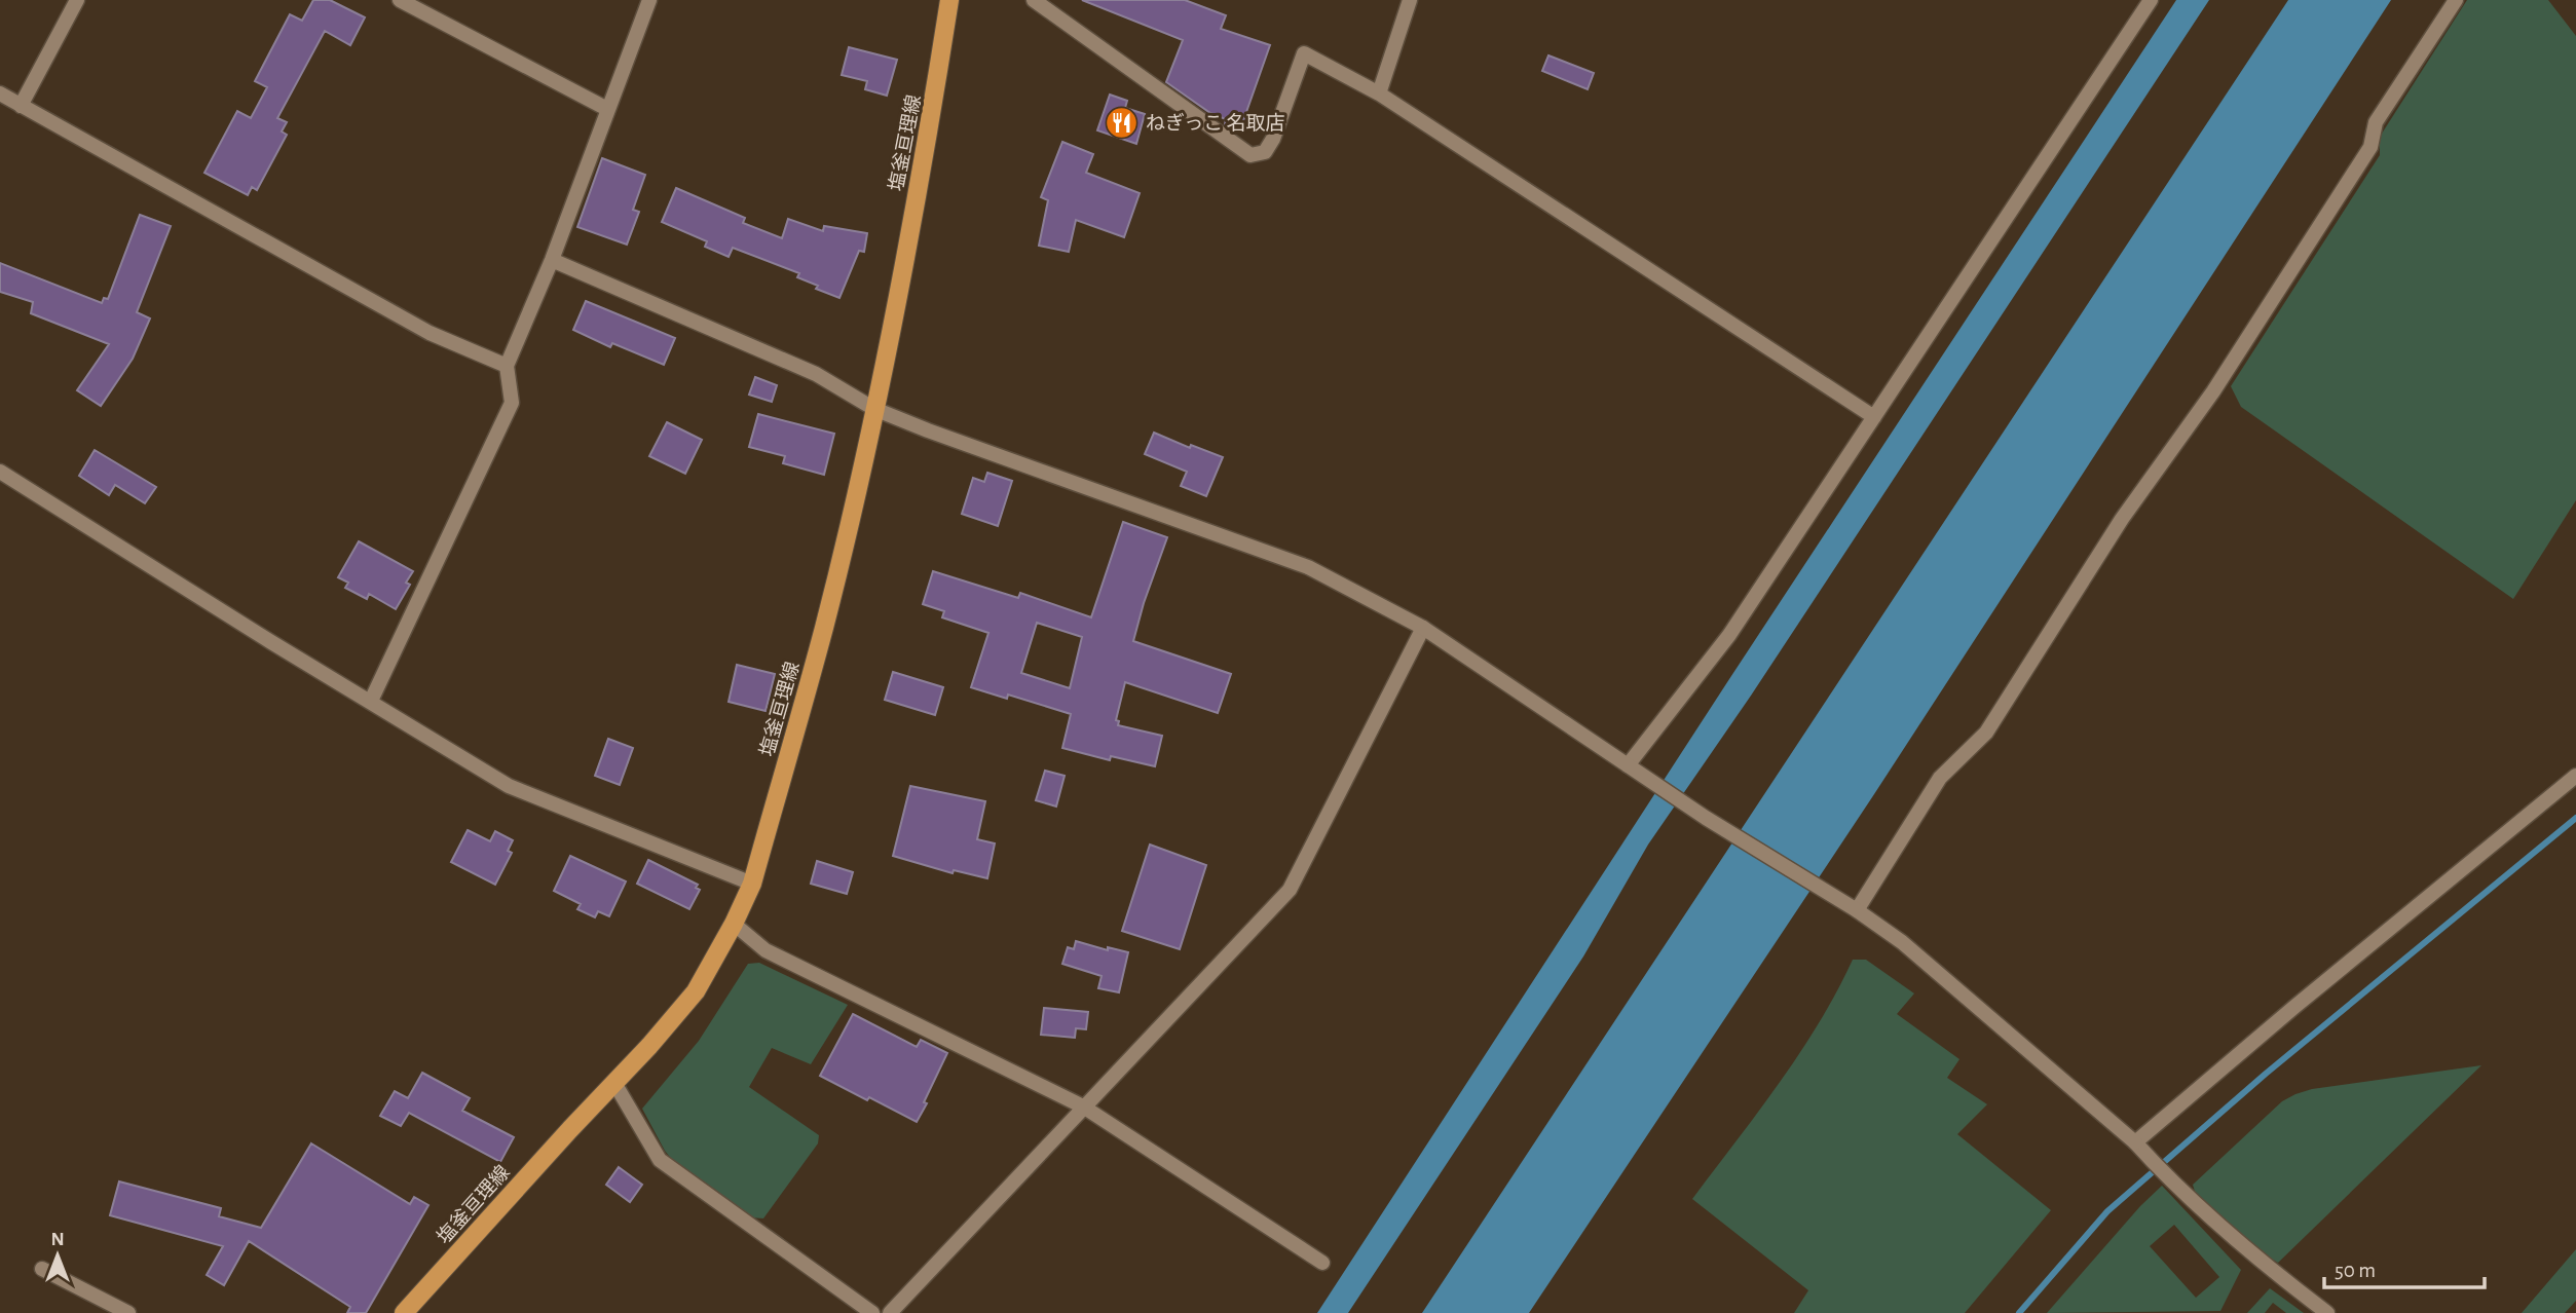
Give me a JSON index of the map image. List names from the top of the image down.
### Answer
{
  "streets": {
    "main road": ["塩釜亘理線"]
  },
  "places": {
    "restaurant": ["ねぎっこ 名取店"]
  },
  "scale_bar": "50 m",
  "north": "top"
}
